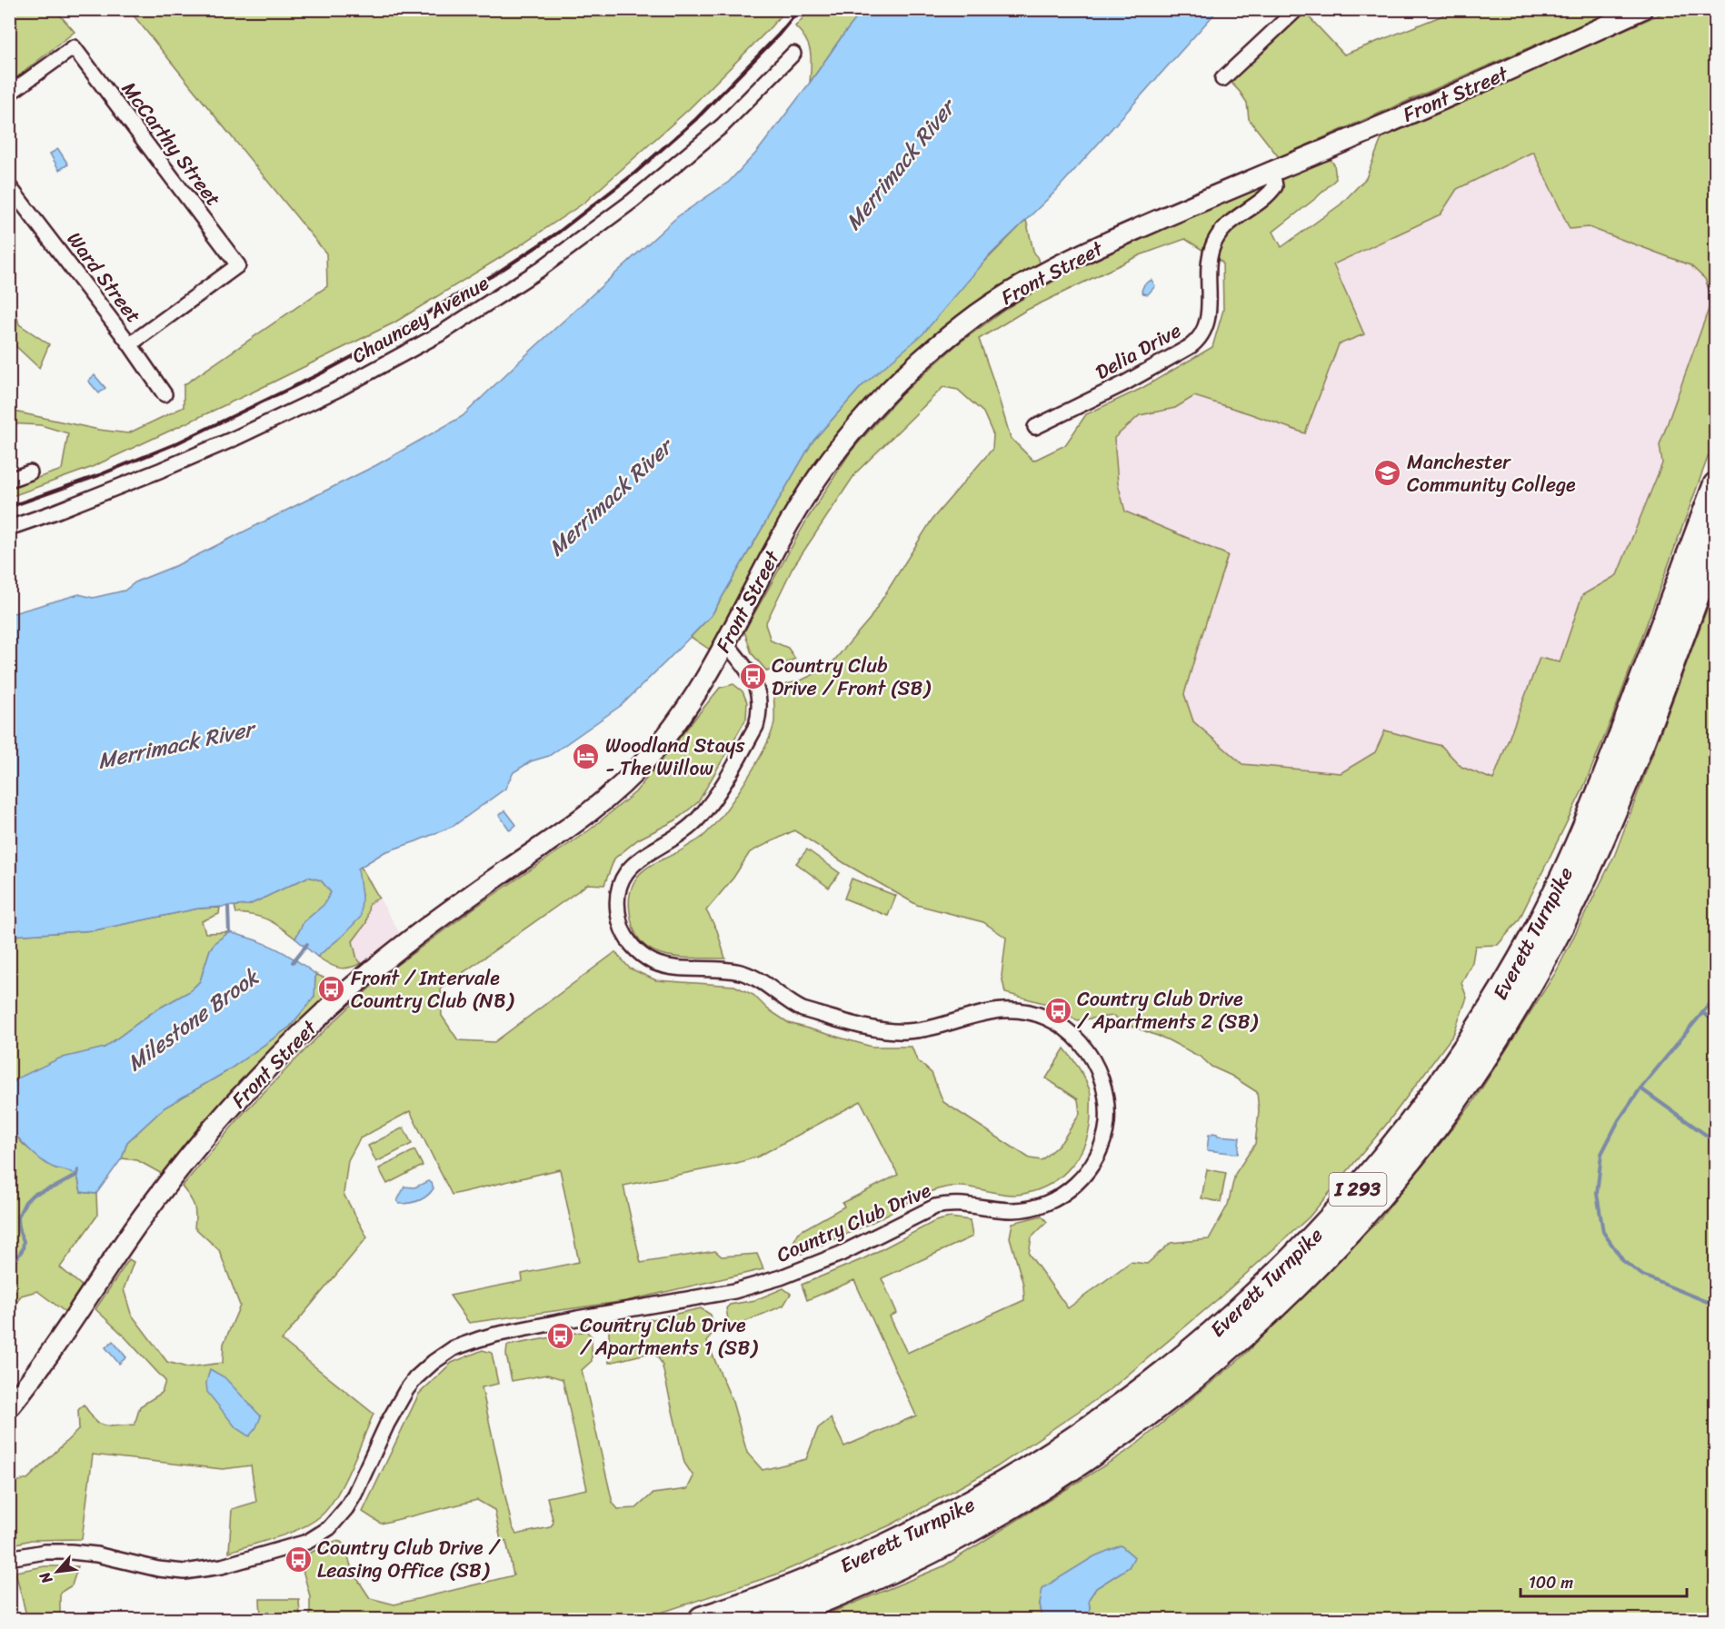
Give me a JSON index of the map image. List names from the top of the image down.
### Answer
{
  "streets": {
    "highway": ["Everett Turnpike", "I 293"],
    "main road": ["Front Street"],
    "street": [
      "McCarthy Street",
      "Ward Street",
      "Chauncey Avenue",
      "Delia Drive",
      "Country Club Drive"
    ]
  },
  "crossings": [
    ["Front Street", "Delia Drive"],
    ["Front Street", "Country Club Drive"],
    ["McCarthy Street", "Ward Street"]
  ],
  "water": ["Merrimack River", "Milestone Brook"],
  "places": {
    "school or university": ["Manchester Community College"],
    "bus stop": [
      "Country Club Drive / Front (SB)",
      "Front / Intervale Country Club (NB)",
      "Country Club Drive / Apartments 2 (SB)",
      "Country Club Drive / Apartments 1 (SB)",
      "Country Club Drive / Leasing Office (SB)"
    ],
    "hotel": ["Woodland Stays - The Willow"]
  },
  "scale_bar": "100 m",
  "north": "bottom left"
}
